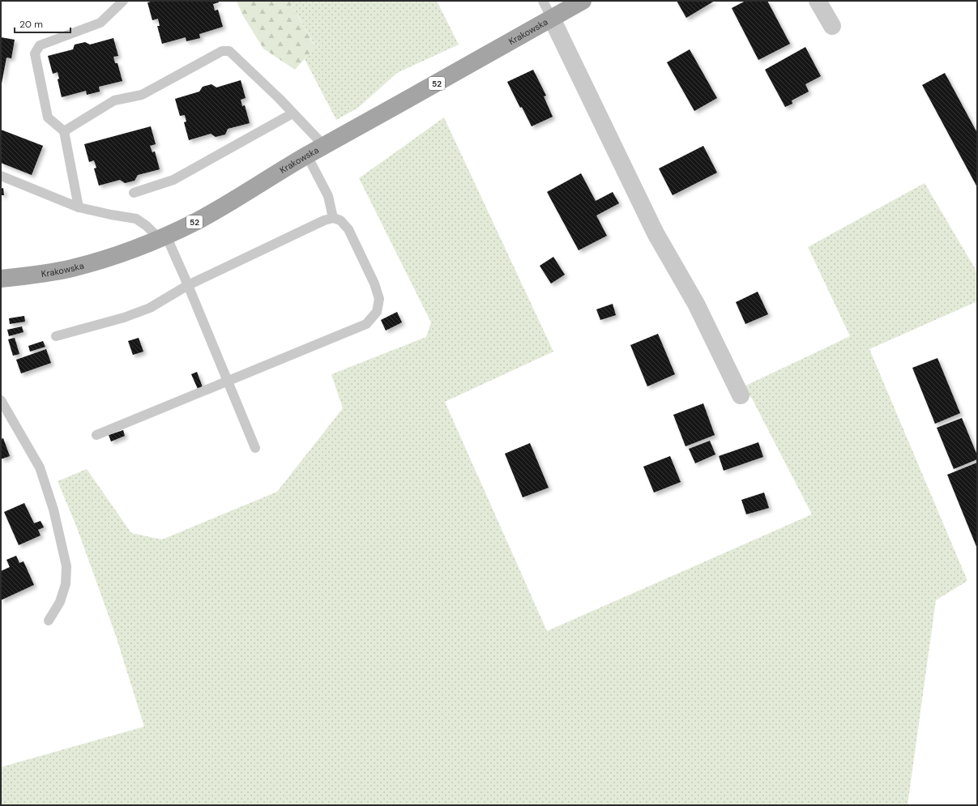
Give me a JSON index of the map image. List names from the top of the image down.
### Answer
{
  "streets": {
    "main road": ["Krakowska", "52"]
  },
  "scale_bar": "20 m"
}
